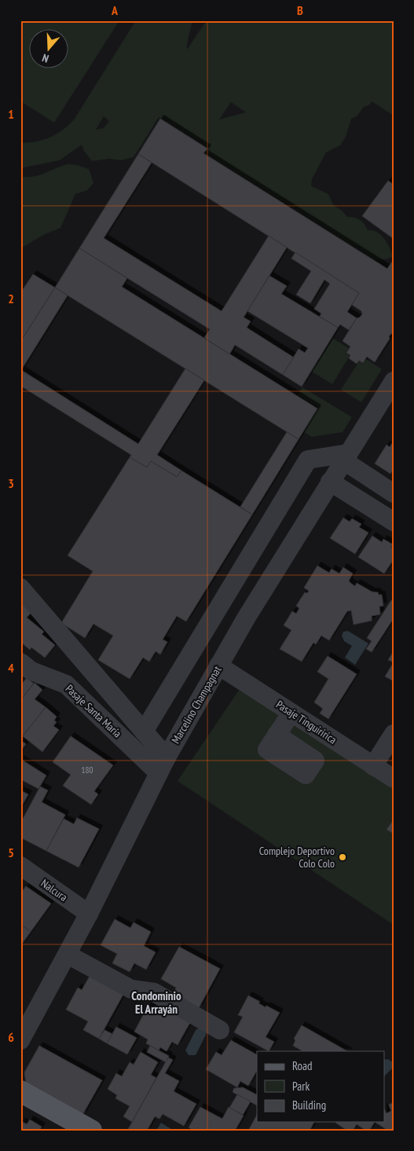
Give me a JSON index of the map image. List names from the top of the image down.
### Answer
{
  "streets": {
    "street": [
      "Marcelino Champagnat",
      "Pasaje Santa María",
      "Pasaje Tinguiririca",
      "Nalcura"
    ]
  },
  "crossings": [
    ["Marcelino Champagnat", "Pasaje Santa María"],
    ["Marcelino Champagnat", "Pasaje Tinguiririca"],
    ["Marcelino Champagnat", "Nalcura"]
  ],
  "districts": ["Condominio El Arrayán"],
  "places": ["Complejo Deportivo Colo Colo"],
  "house_numbers": ["180"],
  "legend": ["Road", "Park", "Building"],
  "north": "bottom",
  "grid": {
    "columns": ["A", "B"],
    "rows": [
      "1",
      "2",
      "3",
      "4",
      "5",
      "6"
    ]
  }
}
